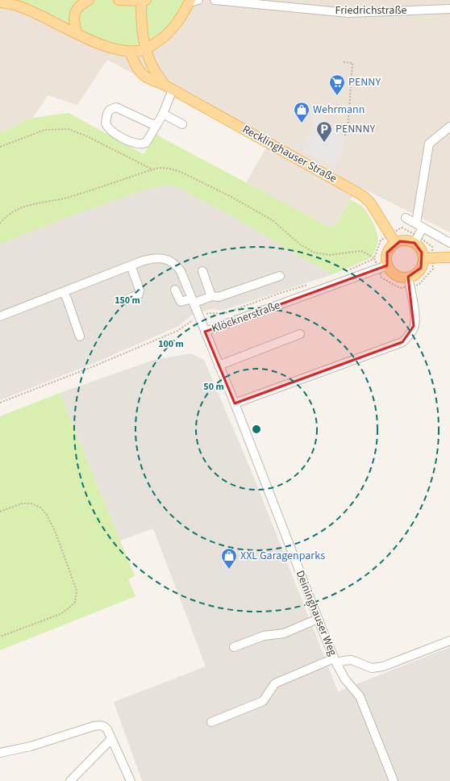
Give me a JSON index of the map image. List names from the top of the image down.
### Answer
{
  "streets": {
    "main road": ["Recklinghauser Straße"],
    "street": ["Friedrichstraße", "Klöcknerstraße", "Deininghauser Weg"]
  },
  "crossings": [
    ["Recklinghauser Straße", "Klöcknerstraße"],
    ["Klöcknerstraße", "Deininghauser Weg"]
  ],
  "places": {
    "supermarket": ["PENNY"],
    "shop": ["Wehrmann", "XXL Garagenparks"],
    "parking": ["PENNNY"]
  },
  "rings": ["150 m", "100 m", "50 m"]
}
